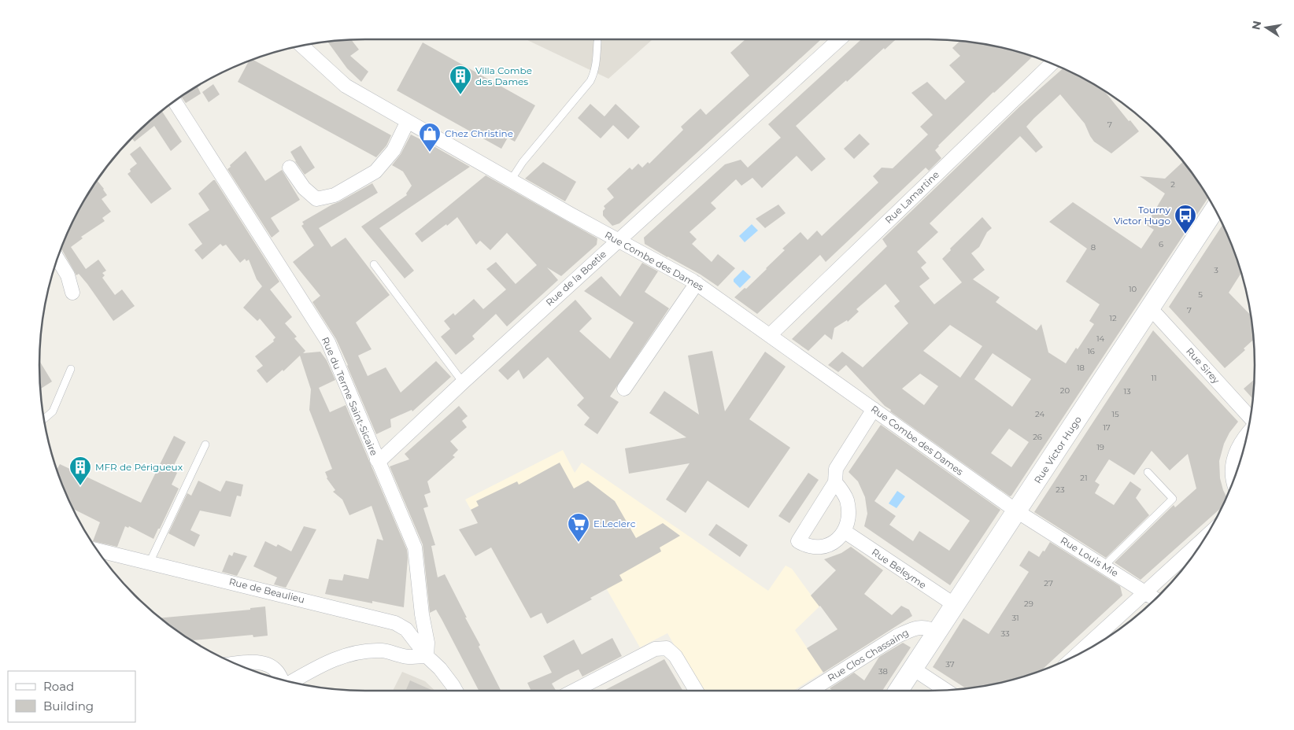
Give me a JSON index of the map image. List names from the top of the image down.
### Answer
{
  "streets": {
    "main road": ["Rue Victor Hugo"],
    "street": [
      "Rue Lamartine",
      "Rue Combe des Dames",
      "Rue de la Boetie",
      "Rue Sirey",
      "Rue du Terme Saint-Sicaire",
      "Rue Louis Mie",
      "Rue Beleyme",
      "Rue de Beaulieu",
      "Rue Clos Chassaing"
    ]
  },
  "crossings": [
    ["Rue Lamartine", "Rue Combe des Dames"],
    ["Rue Combe des Dames", "Rue de la Boetie"],
    ["Rue Combe des Dames", "Rue Victor Hugo"],
    ["Rue Combe des Dames", "Rue Louis Mie"],
    ["Rue de la Boetie", "Rue du Terme Saint-Sicaire"],
    ["Rue Sirey", "Rue Victor Hugo"],
    ["Rue du Terme Saint-Sicaire", "Rue de Beaulieu"],
    ["Rue Victor Hugo", "Rue Louis Mie"],
    ["Rue Victor Hugo", "Rue Beleyme"],
    ["Rue Victor Hugo", "Rue Clos Chassaing"]
  ],
  "places": {
    "building": ["Villa Combe des Dames", "MFR de Périgueux"],
    "shop": ["Chez Christine"],
    "bus stop": ["Tourny Victor Hugo"],
    "supermarket": ["E.Leclerc"]
  },
  "house_numbers": [
    "7",
    "2",
    "6",
    "8",
    "3",
    "10",
    "5",
    "7",
    "12",
    "14",
    "16",
    "18",
    "11",
    "20",
    "13",
    "24",
    "15",
    "17",
    "26",
    "19",
    "21",
    "23",
    "27",
    "29",
    "31",
    "33",
    "37",
    "38"
  ],
  "legend": ["Road", "Building"],
  "north": "left"
}
